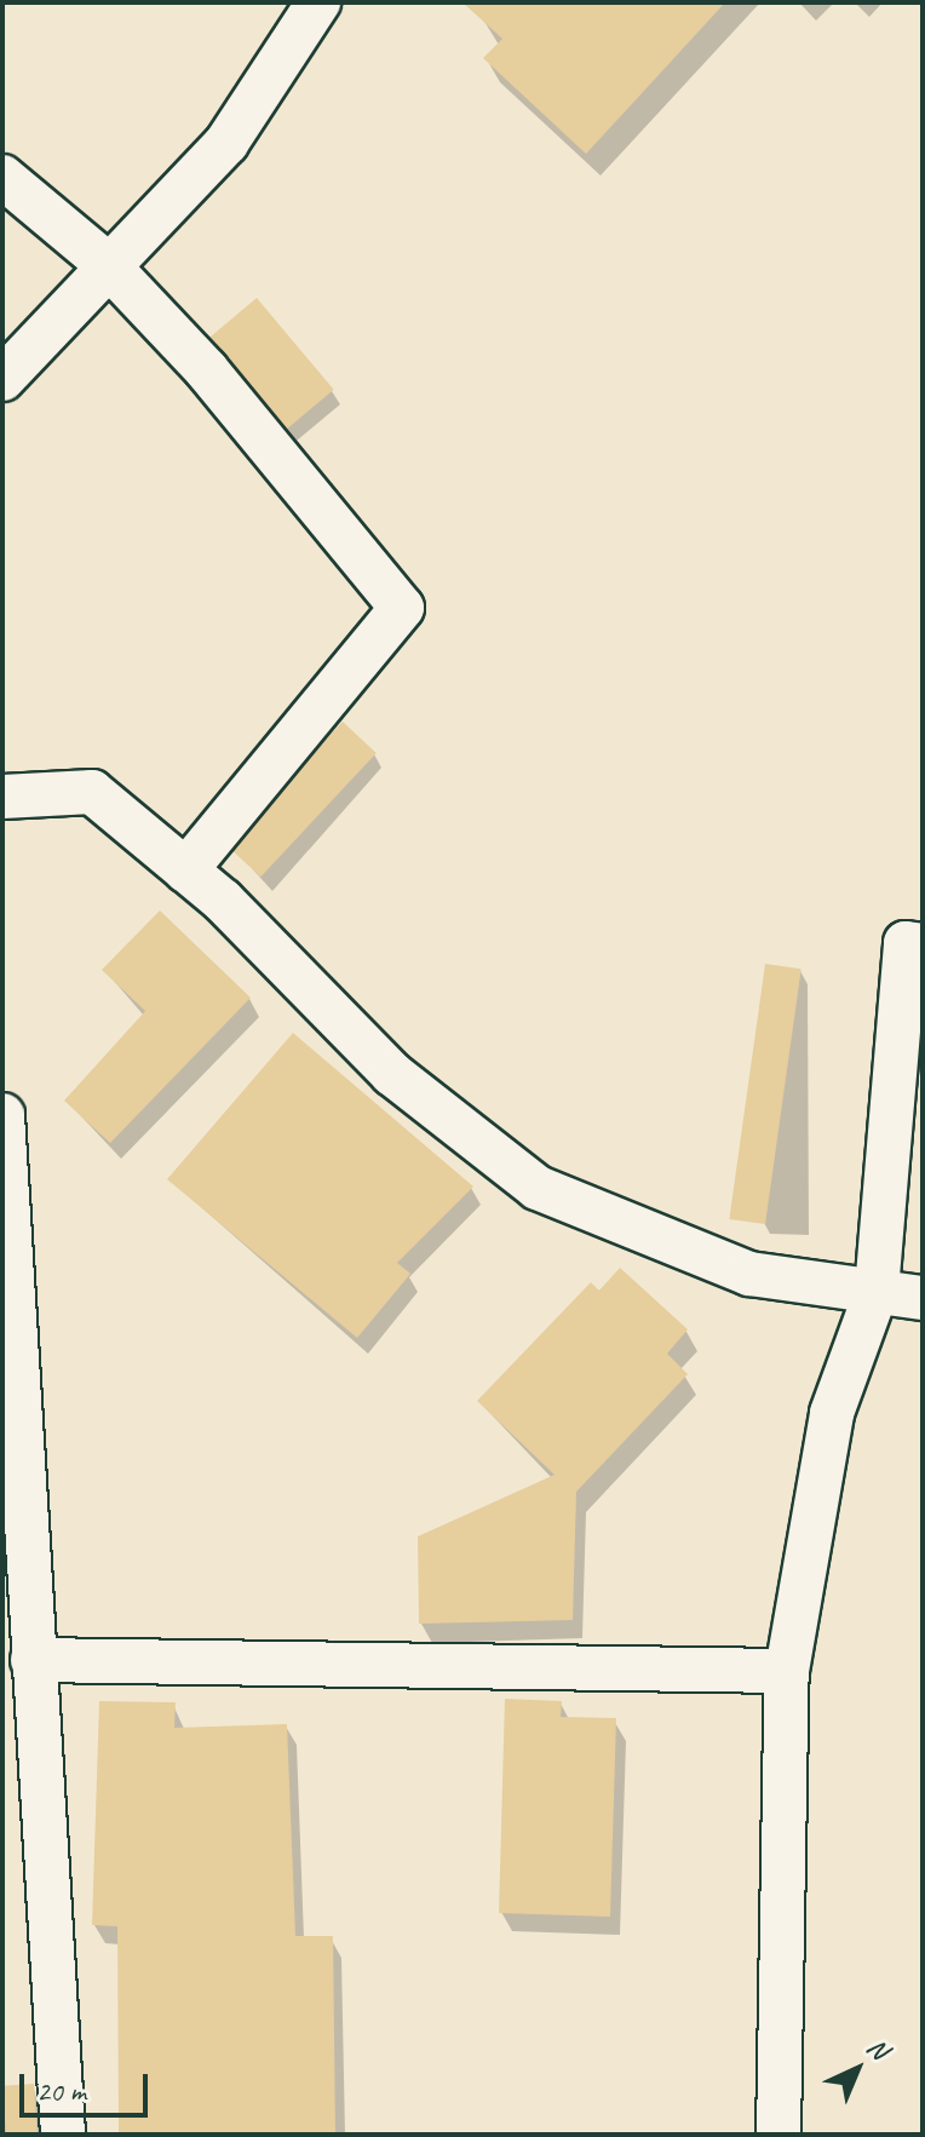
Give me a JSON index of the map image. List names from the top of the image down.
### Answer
{
  "scale_bar": "20 m",
  "north": "top right"
}
